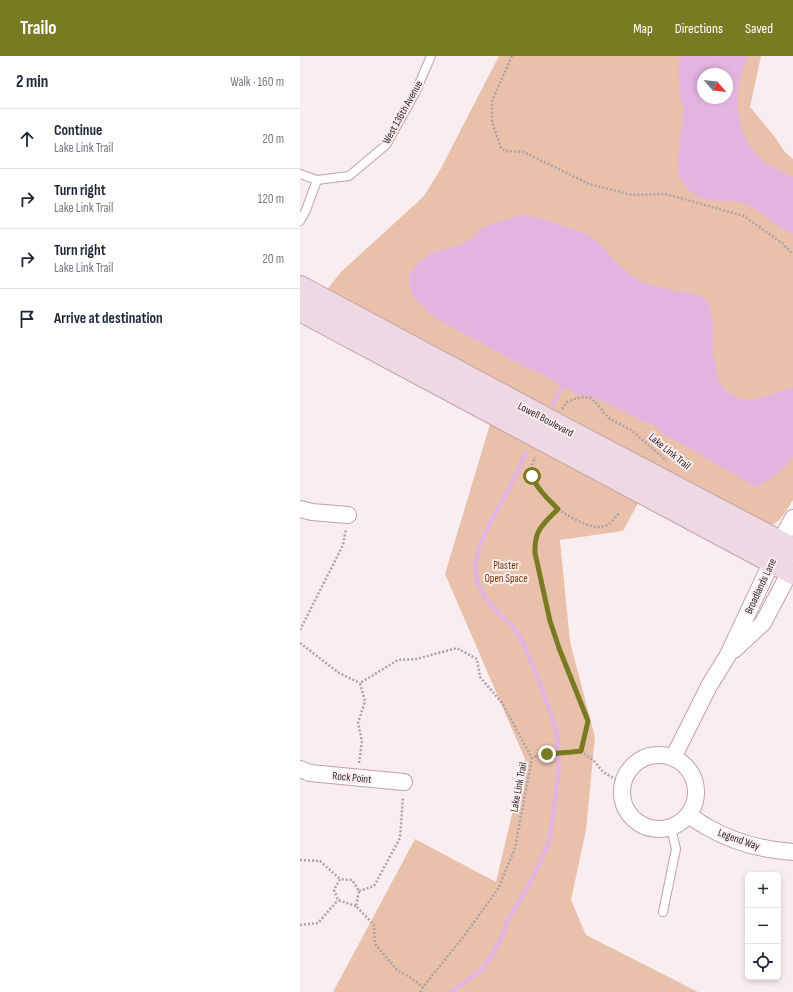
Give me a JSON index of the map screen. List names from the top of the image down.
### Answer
{
  "streets": {
    "main road": ["Lowell Boulevard"],
    "street": ["Broadlands Lane", "Rock Point", "Legend Way"],
    "lane": ["West 136th Avenue"],
    "path": ["Lake Link Trail"]
  },
  "crossings": [
    ["Lowell Boulevard", "Broadlands Lane"],
    ["Broadlands Lane", "Legend Way"]
  ],
  "parks": ["Plaster Open Space"],
  "north": "bottom right",
  "page": {
    "header": "Trailo",
    "nav": ["Map", "Directions", "Saved"],
    "heading": ["2 min", "Walk · 160 m"],
    "list": [
      ["Continue", "Lake Link Trail", "20 m"],
      ["Turn right", "Lake Link Trail", "120 m"],
      ["Turn right", "Lake Link Trail", "20 m"],
      "Arrive at destination"
    ],
    "map_buttons": ["+", "−"]
  }
}
